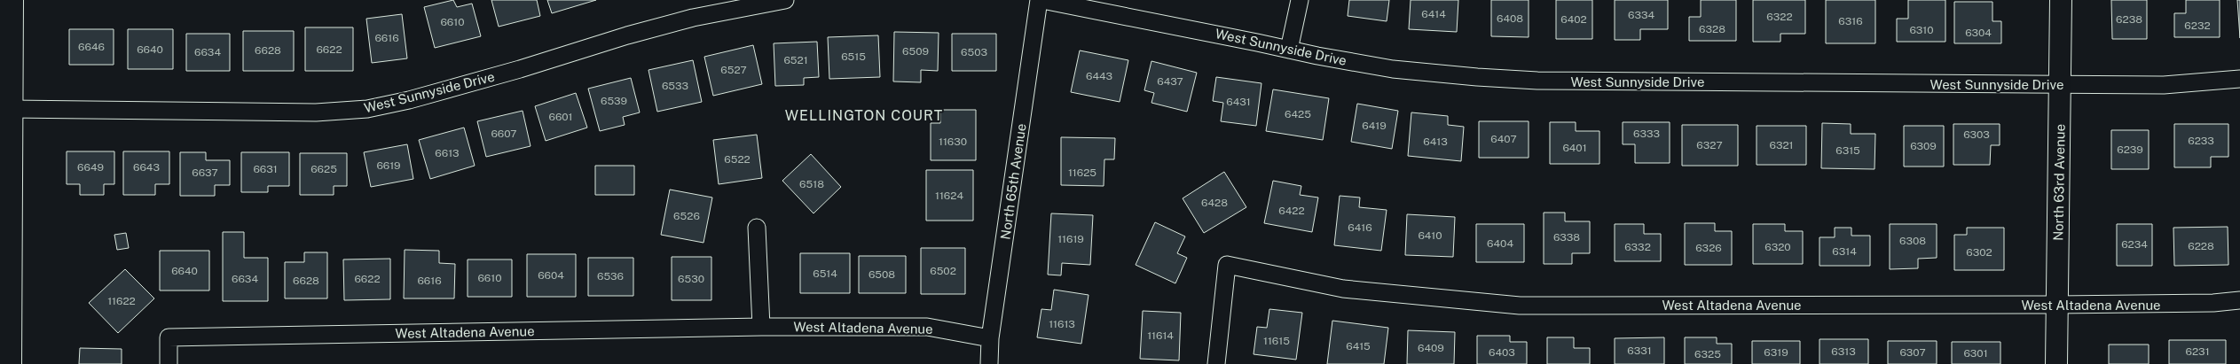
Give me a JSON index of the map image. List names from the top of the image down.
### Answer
{
  "streets": {
    "street": [
      "West Sunnyside Drive",
      "North 65th Avenue",
      "North 63rd Avenue",
      "West Altadena Avenue"
    ]
  },
  "crossings": [
    ["West Sunnyside Drive", "North 63rd Avenue"],
    ["North 65th Avenue", "West Altadena Avenue"],
    ["North 63rd Avenue", "West Altadena Avenue"]
  ],
  "districts": ["WELLINGTON COURT"],
  "house_numbers": [
    "6414",
    "6334",
    "6322",
    "6408",
    "6402",
    "6238",
    "6316",
    "6610",
    "6232",
    "6328",
    "6310",
    "6304",
    "6616",
    "6646",
    "6640",
    "6622",
    "6628",
    "6509",
    "6634",
    "6503",
    "6515",
    "6521",
    "6527",
    "6443",
    "6437",
    "6533",
    "6539",
    "6431",
    "6425",
    "6601",
    "6419",
    "6607",
    "6333",
    "6303",
    "6407",
    "6233",
    "11630",
    "6413",
    "6327",
    "6321",
    "6309",
    "6401",
    "6239",
    "6315",
    "6613",
    "6522",
    "6619",
    "6649",
    "6643",
    "6631",
    "6625",
    "6637",
    "11625",
    "6518",
    "11624",
    "6428",
    "6422",
    "6526",
    "6416",
    "6410",
    "6338",
    "11619",
    "6308",
    "6404",
    "6234",
    "6228",
    "6332",
    "6320",
    "6326",
    "6314",
    "6302",
    "6640",
    "6502",
    "6514",
    "6508",
    "6604",
    "6536",
    "6610",
    "6634",
    "6622",
    "6530",
    "6628",
    "6616",
    "11622",
    "11613",
    "11614",
    "11615",
    "6415",
    "6409",
    "6331",
    "6313",
    "6231",
    "6403",
    "6319",
    "6307",
    "6301",
    "6325"
  ]
}
